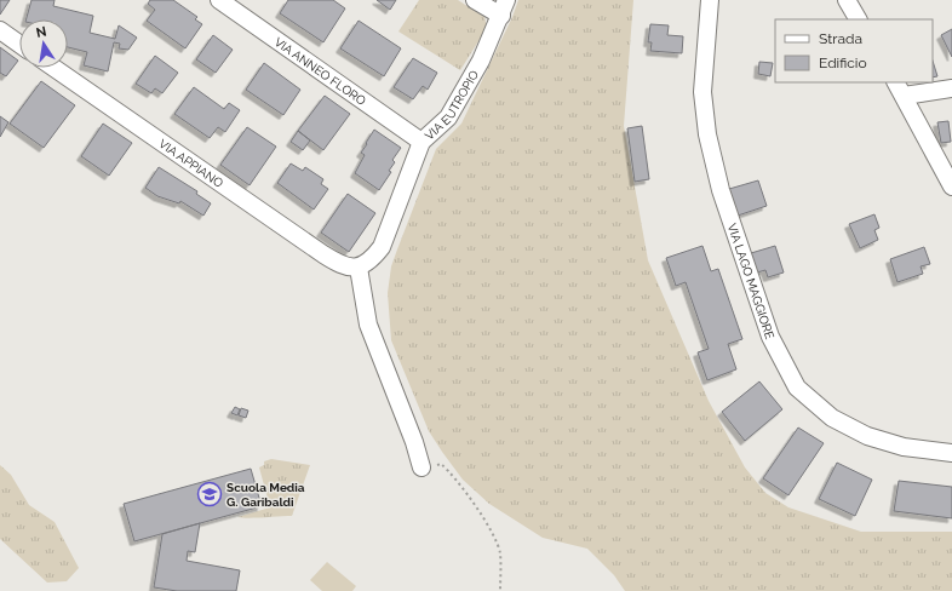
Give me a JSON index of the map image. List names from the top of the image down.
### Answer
{
  "streets": {
    "street": [
      "VIA ANNEO FLORO",
      "VIA EUTROPIO",
      "VIA APPIANO",
      "VIA LAGO MAGGIORE"
    ]
  },
  "crossings": [
    ["VIA ANNEO FLORO", "VIA EUTROPIO"],
    ["VIA EUTROPIO", "VIA APPIANO"]
  ],
  "places": {
    "school or university": ["Scuola Media G. Garibaldi"]
  },
  "legend": ["Strada", "Edificio"],
  "north": "top"
}
